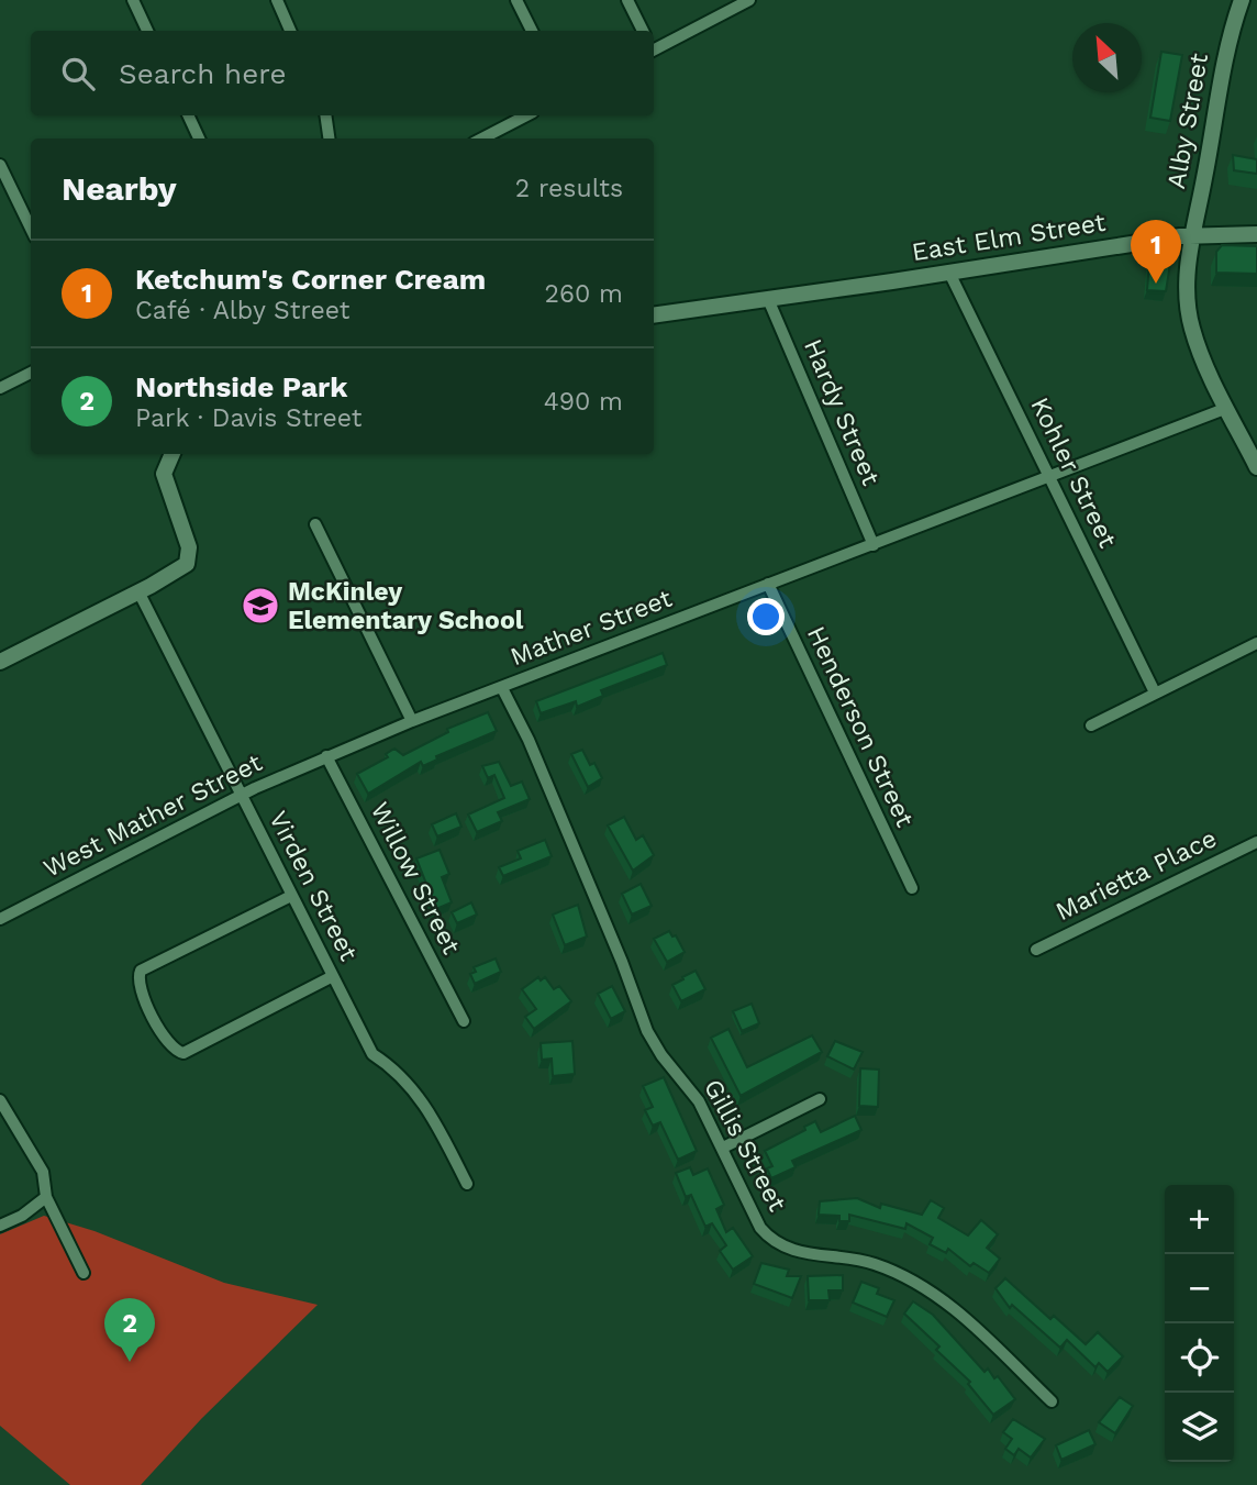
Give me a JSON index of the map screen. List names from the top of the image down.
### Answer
{
  "streets": {
    "street": [
      "Alby Street",
      "East Elm Street",
      "Hardy Street",
      "Kohler Street",
      "Mather Street",
      "Henderson Street",
      "West Mather Street",
      "Marietta Place",
      "Willow Street",
      "Virden Street",
      "Gillis Street"
    ]
  },
  "crossings": [
    ["Alby Street", "East Elm Street"],
    ["Alby Street", "Mather Street"],
    ["East Elm Street", "Hardy Street"],
    ["East Elm Street", "Kohler Street"],
    ["Hardy Street", "Mather Street"],
    ["Kohler Street", "Mather Street"],
    ["Mather Street", "Henderson Street"],
    ["Mather Street", "West Mather Street"],
    ["Mather Street", "Willow Street"],
    ["Mather Street", "Gillis Street"],
    ["West Mather Street", "Willow Street"],
    ["West Mather Street", "Virden Street"]
  ],
  "places": {
    "school or university": ["McKinley Elementary School"]
  },
  "north": "top left",
  "page": {
    "search": "Search here",
    "heading": ["Nearby", "2 results"],
    "pins": ["1", "2"],
    "list": [
      {
        "mark": "1",
        "name": "Ketchum's Corner Cream",
        "note": "Café · Alby Street",
        "value": "260 m"
      },
      {
        "mark": "2",
        "name": "Northside Park",
        "note": "Park · Davis Street",
        "value": "490 m"
      }
    ],
    "map_buttons": ["+", "−"]
  }
}
